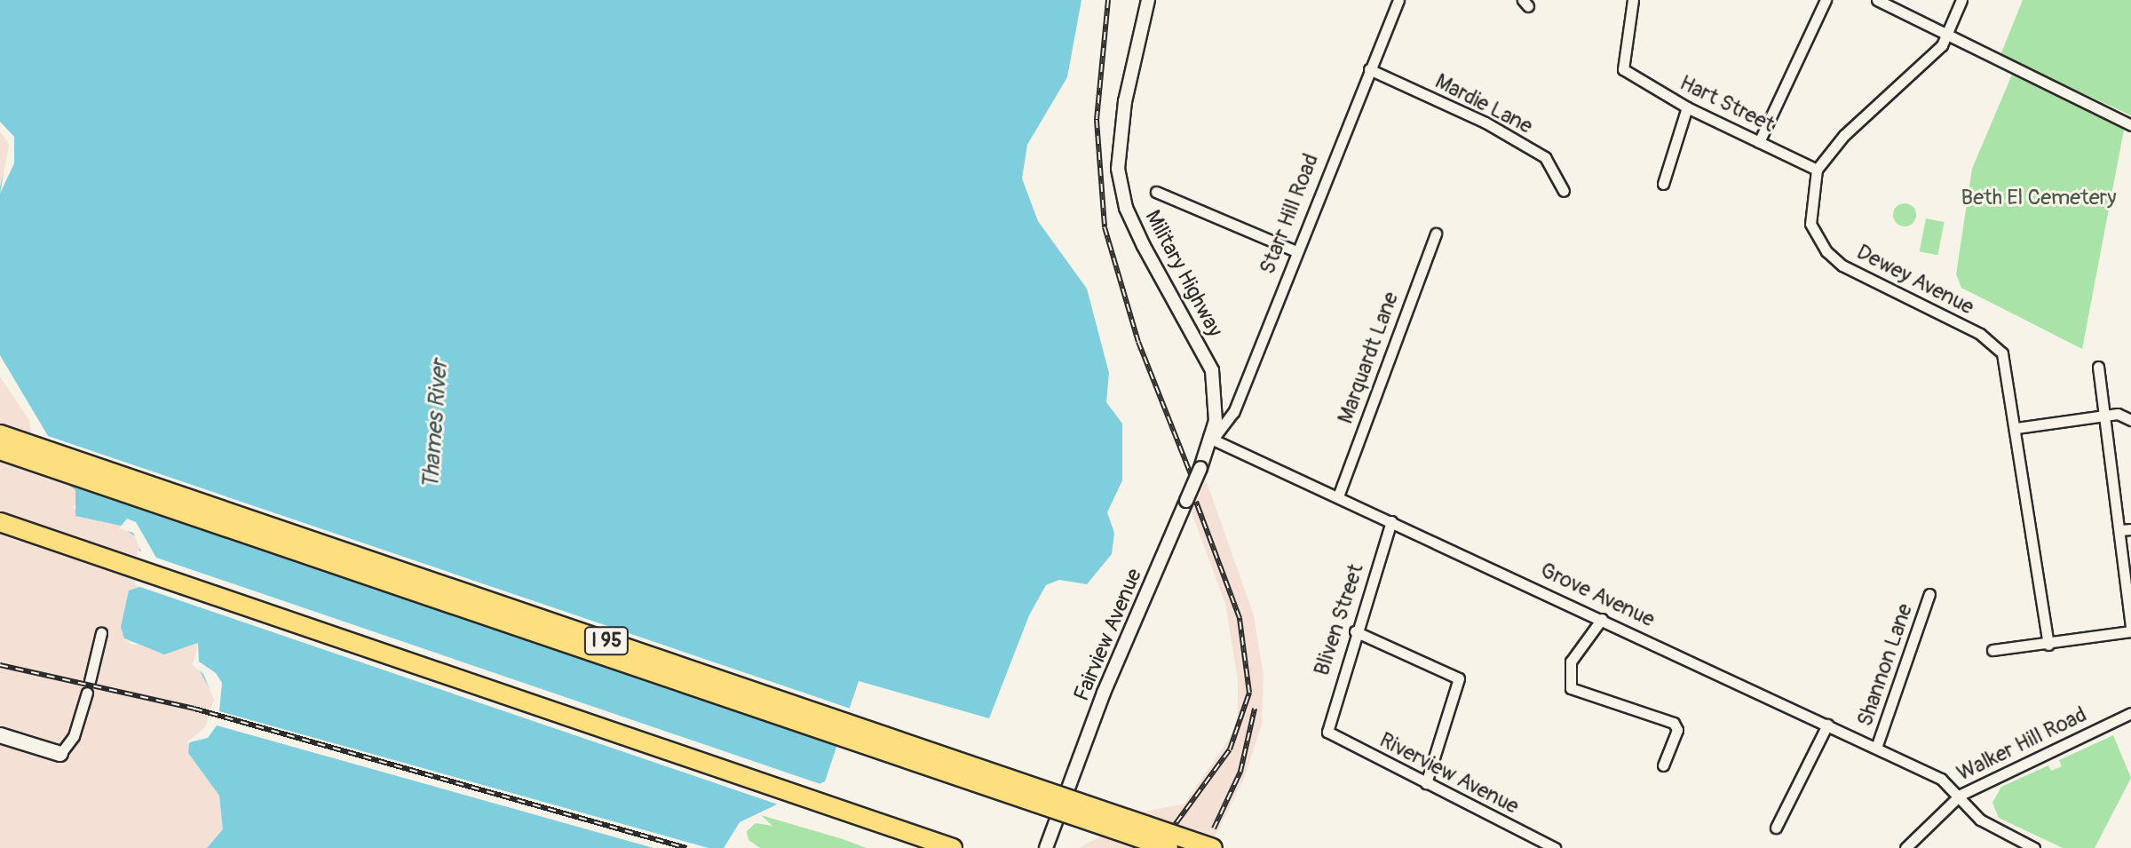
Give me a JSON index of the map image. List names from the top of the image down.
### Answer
{
  "streets": {
    "highway": ["I 95"],
    "street": [
      "Mardie Lane",
      "Hart Street",
      "Starr Hill Road",
      "Military Highway",
      "Dewey Avenue",
      "Marquardt Lane",
      "Grove Avenue",
      "Bliven Street",
      "Fairview Avenue",
      "Shannon Lane",
      "Walker Hill Road",
      "Riverview Avenue"
    ]
  },
  "crossings": [
    ["Mardie Lane", "Starr Hill Road"],
    ["Hart Street", "Dewey Avenue"],
    ["Starr Hill Road", "Military Highway"],
    ["Starr Hill Road", "Grove Avenue"],
    ["Starr Hill Road", "Fairview Avenue"],
    ["Military Highway", "Grove Avenue"],
    ["Military Highway", "Fairview Avenue"],
    ["Marquardt Lane", "Grove Avenue"],
    ["Grove Avenue", "Bliven Street"],
    ["Grove Avenue", "Fairview Avenue"],
    ["Grove Avenue", "Shannon Lane"],
    ["Grove Avenue", "Walker Hill Road"],
    ["Bliven Street", "Riverview Avenue"]
  ],
  "water": ["Thames River"],
  "parks": ["Beth El Cemetery"]
}
